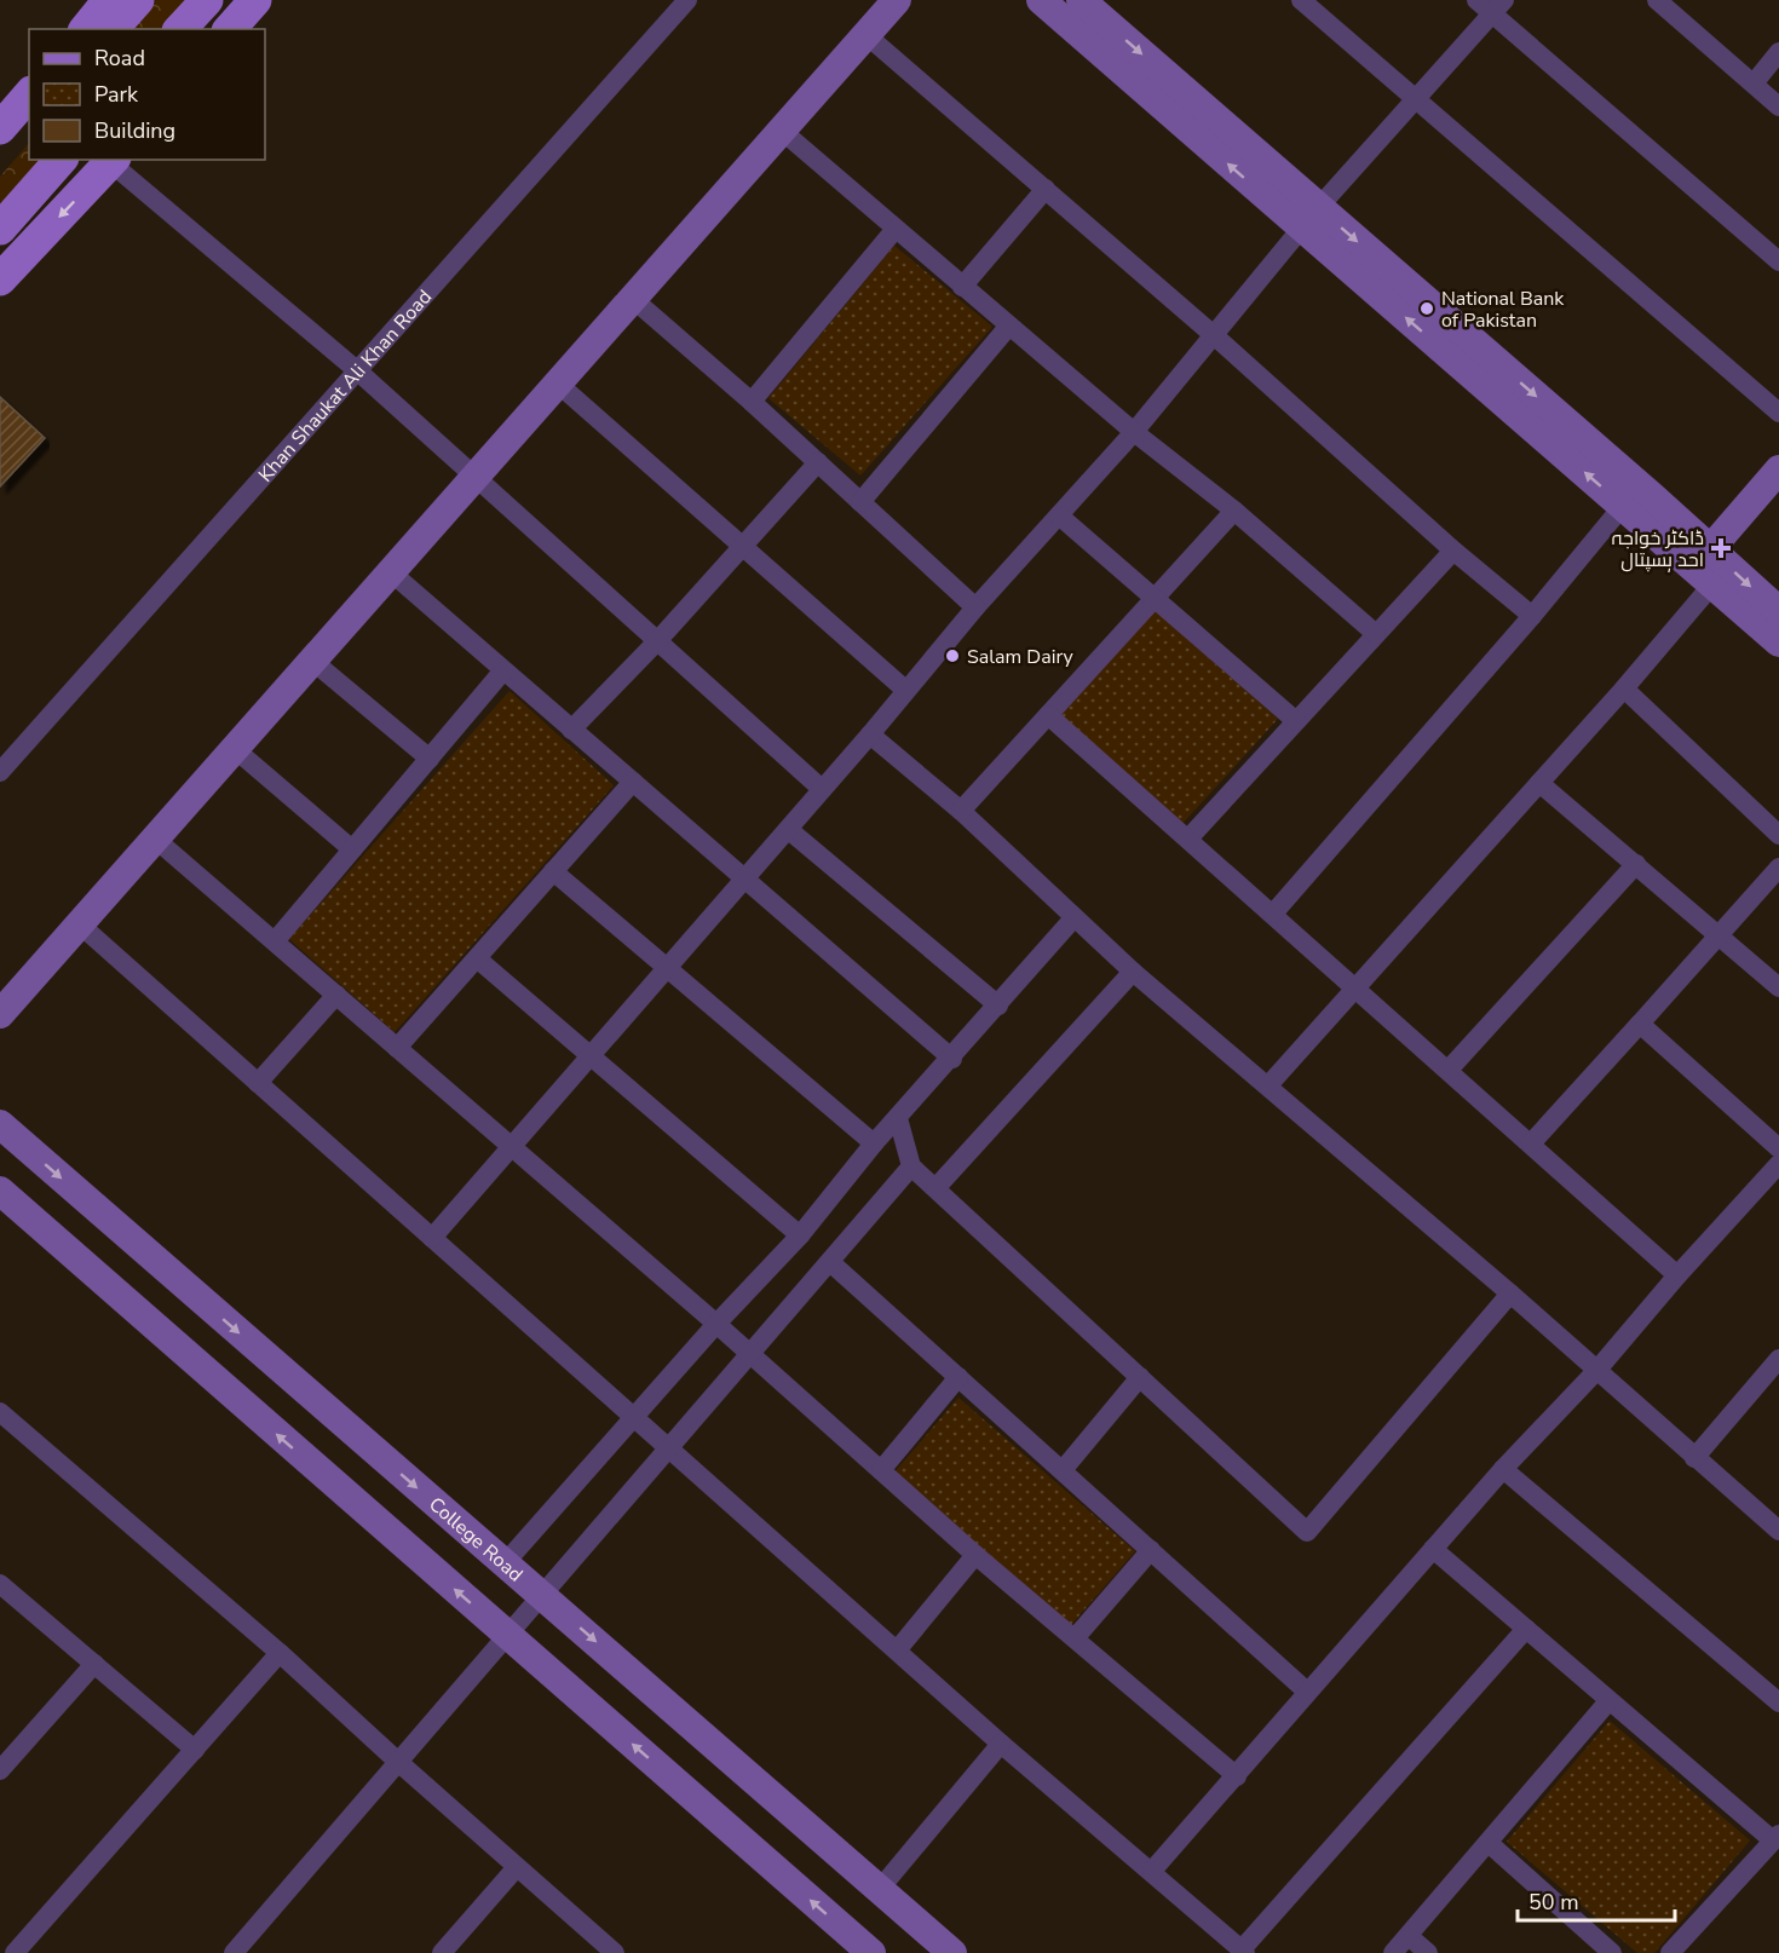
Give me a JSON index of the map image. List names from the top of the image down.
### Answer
{
  "streets": {
    "main road": ["College Road"],
    "street": ["Khan Shaukat Ali Khan Road"]
  },
  "places": {
    "other": ["National Bank of Pakistan", "Salam Dairy"],
    "health": ["ڈاکٹر خواجہ احد ہسپتال"]
  },
  "legend": ["Road", "Park", "Building"],
  "scale_bar": "50 m"
}
